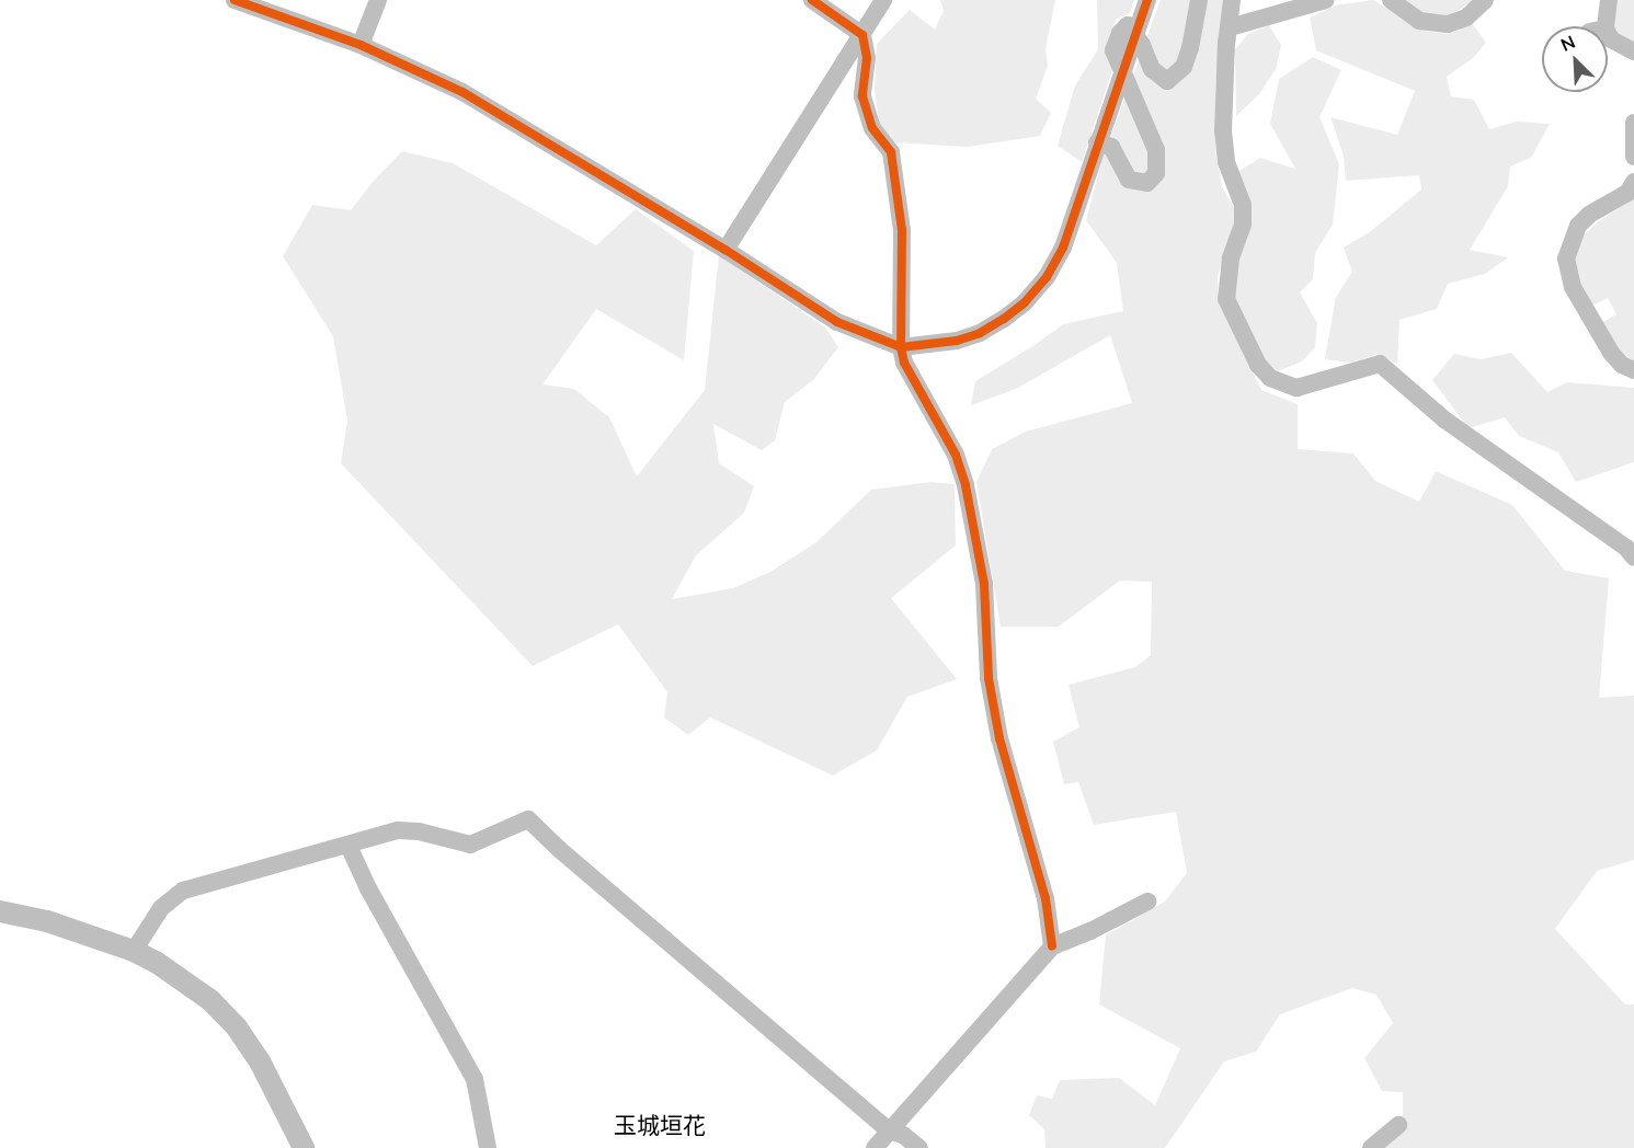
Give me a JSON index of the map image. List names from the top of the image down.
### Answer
{
  "districts": ["玉城垣花"],
  "north": "top left"
}
